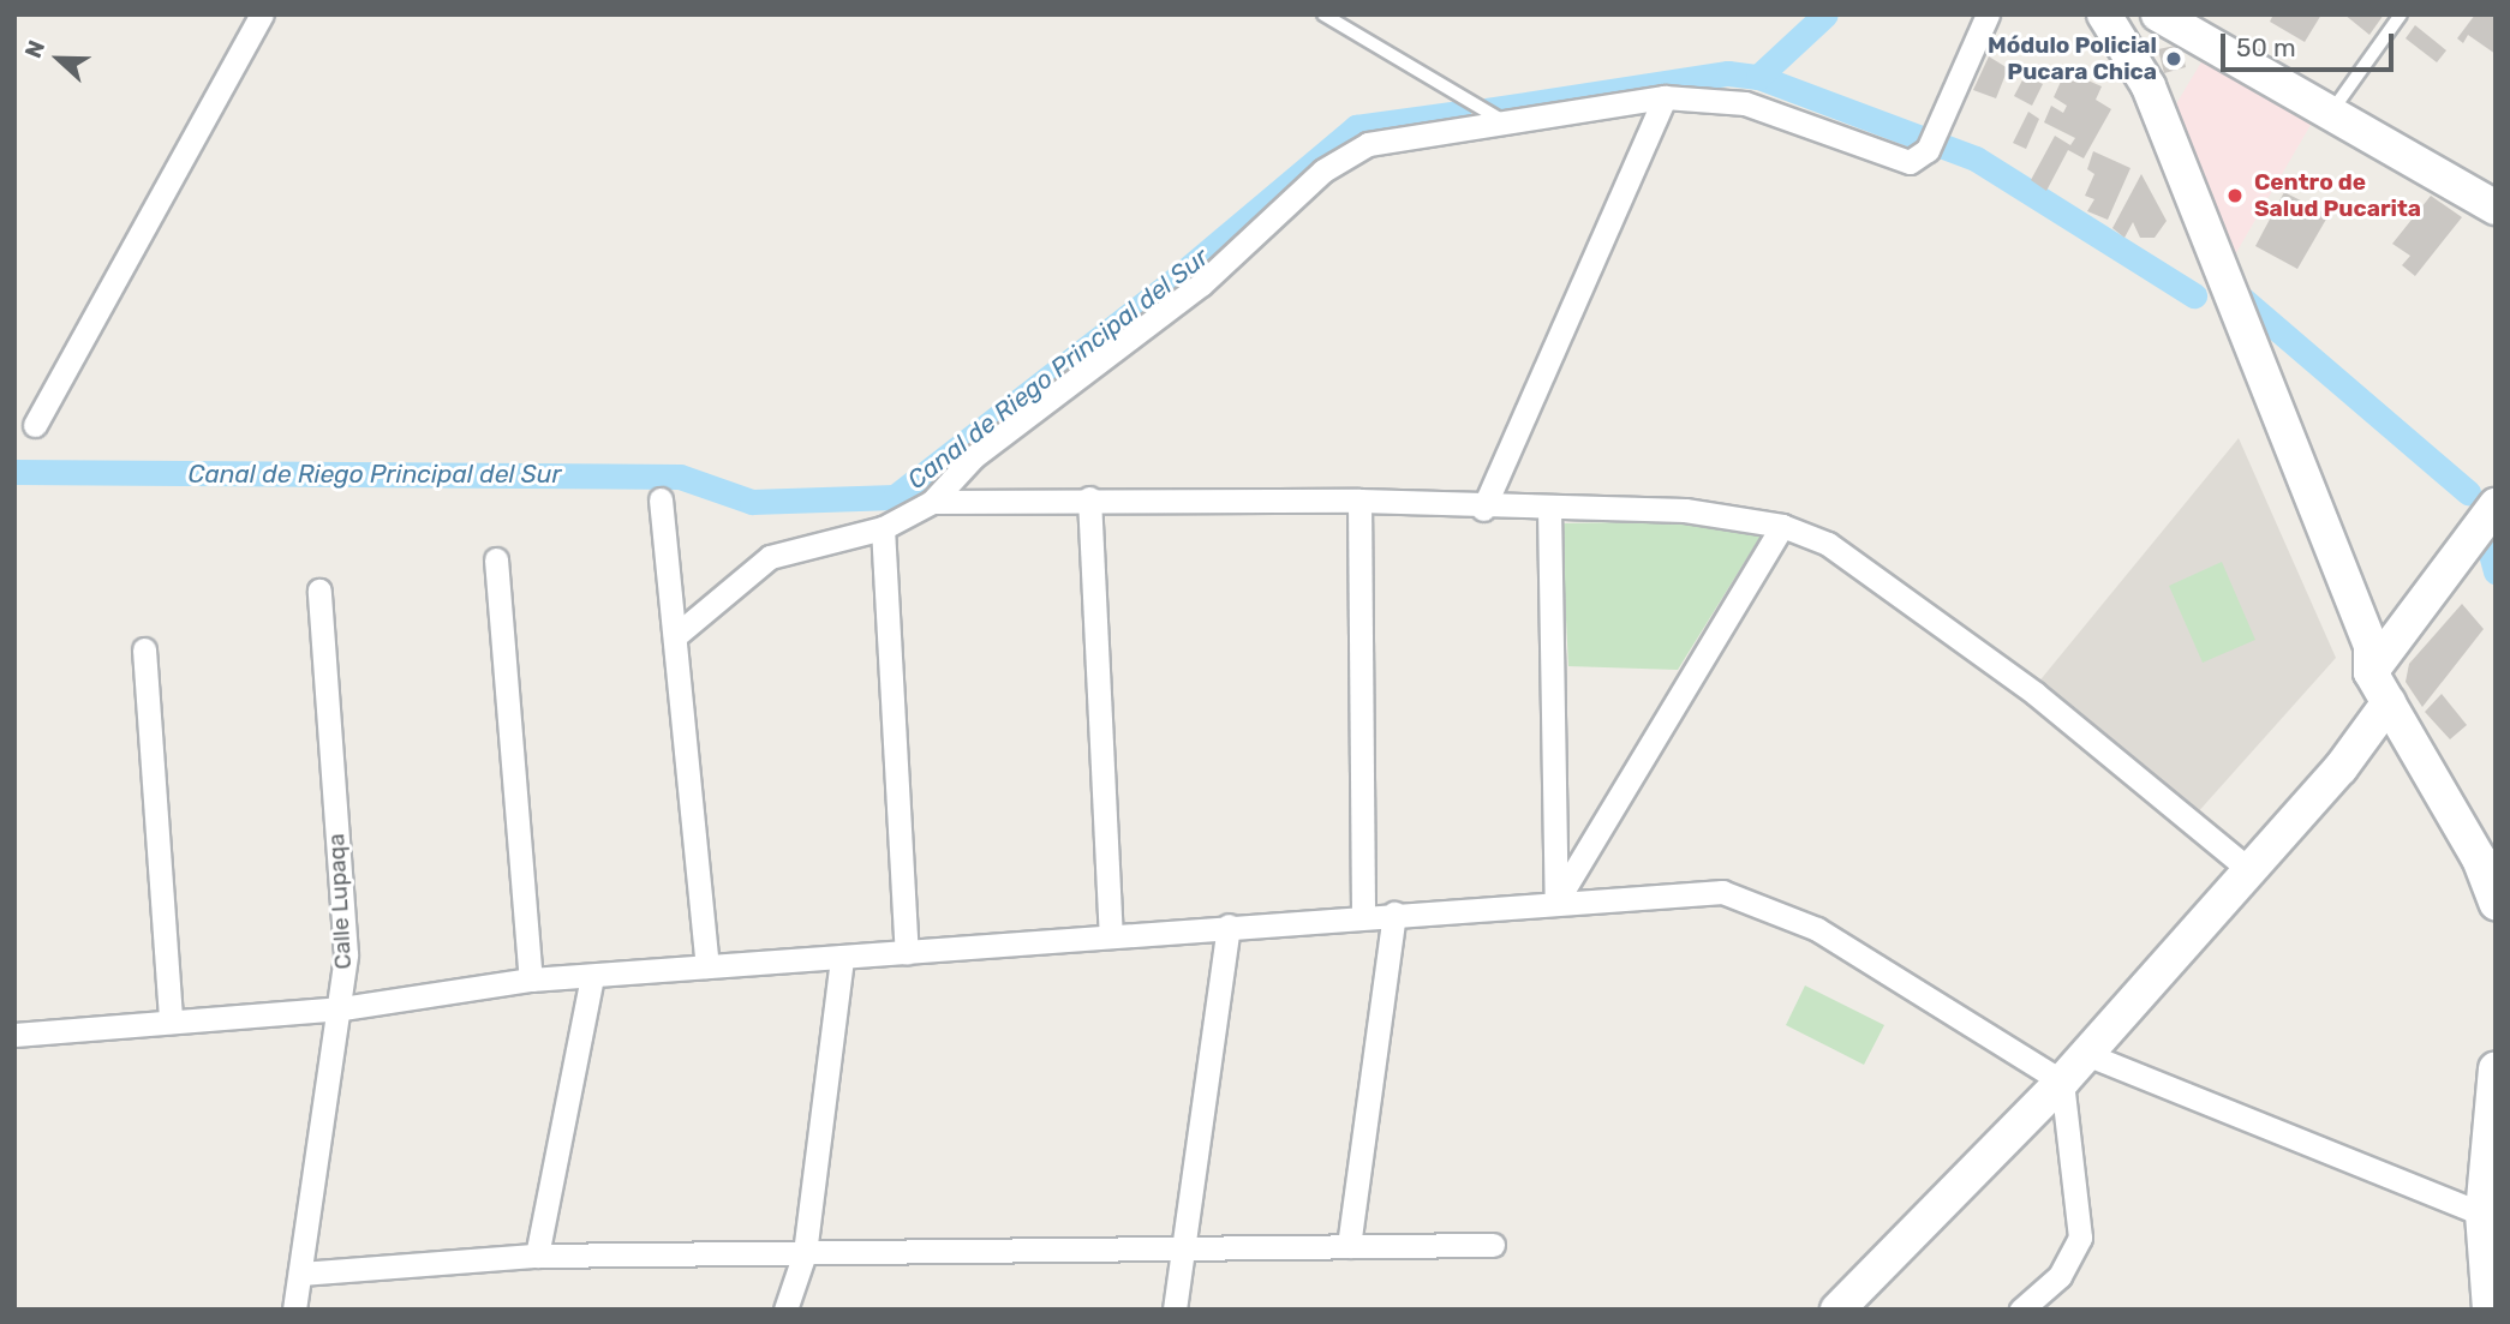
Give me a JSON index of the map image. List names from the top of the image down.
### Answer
{
  "streets": {
    "street": ["Calle Lupaqa"]
  },
  "water": ["Canal de Riego Principal del Sur"],
  "places": ["Módulo Policial Pucara Chica", "Centro de Salud Pucarita"],
  "scale_bar": "50 m",
  "north": "left"
}
